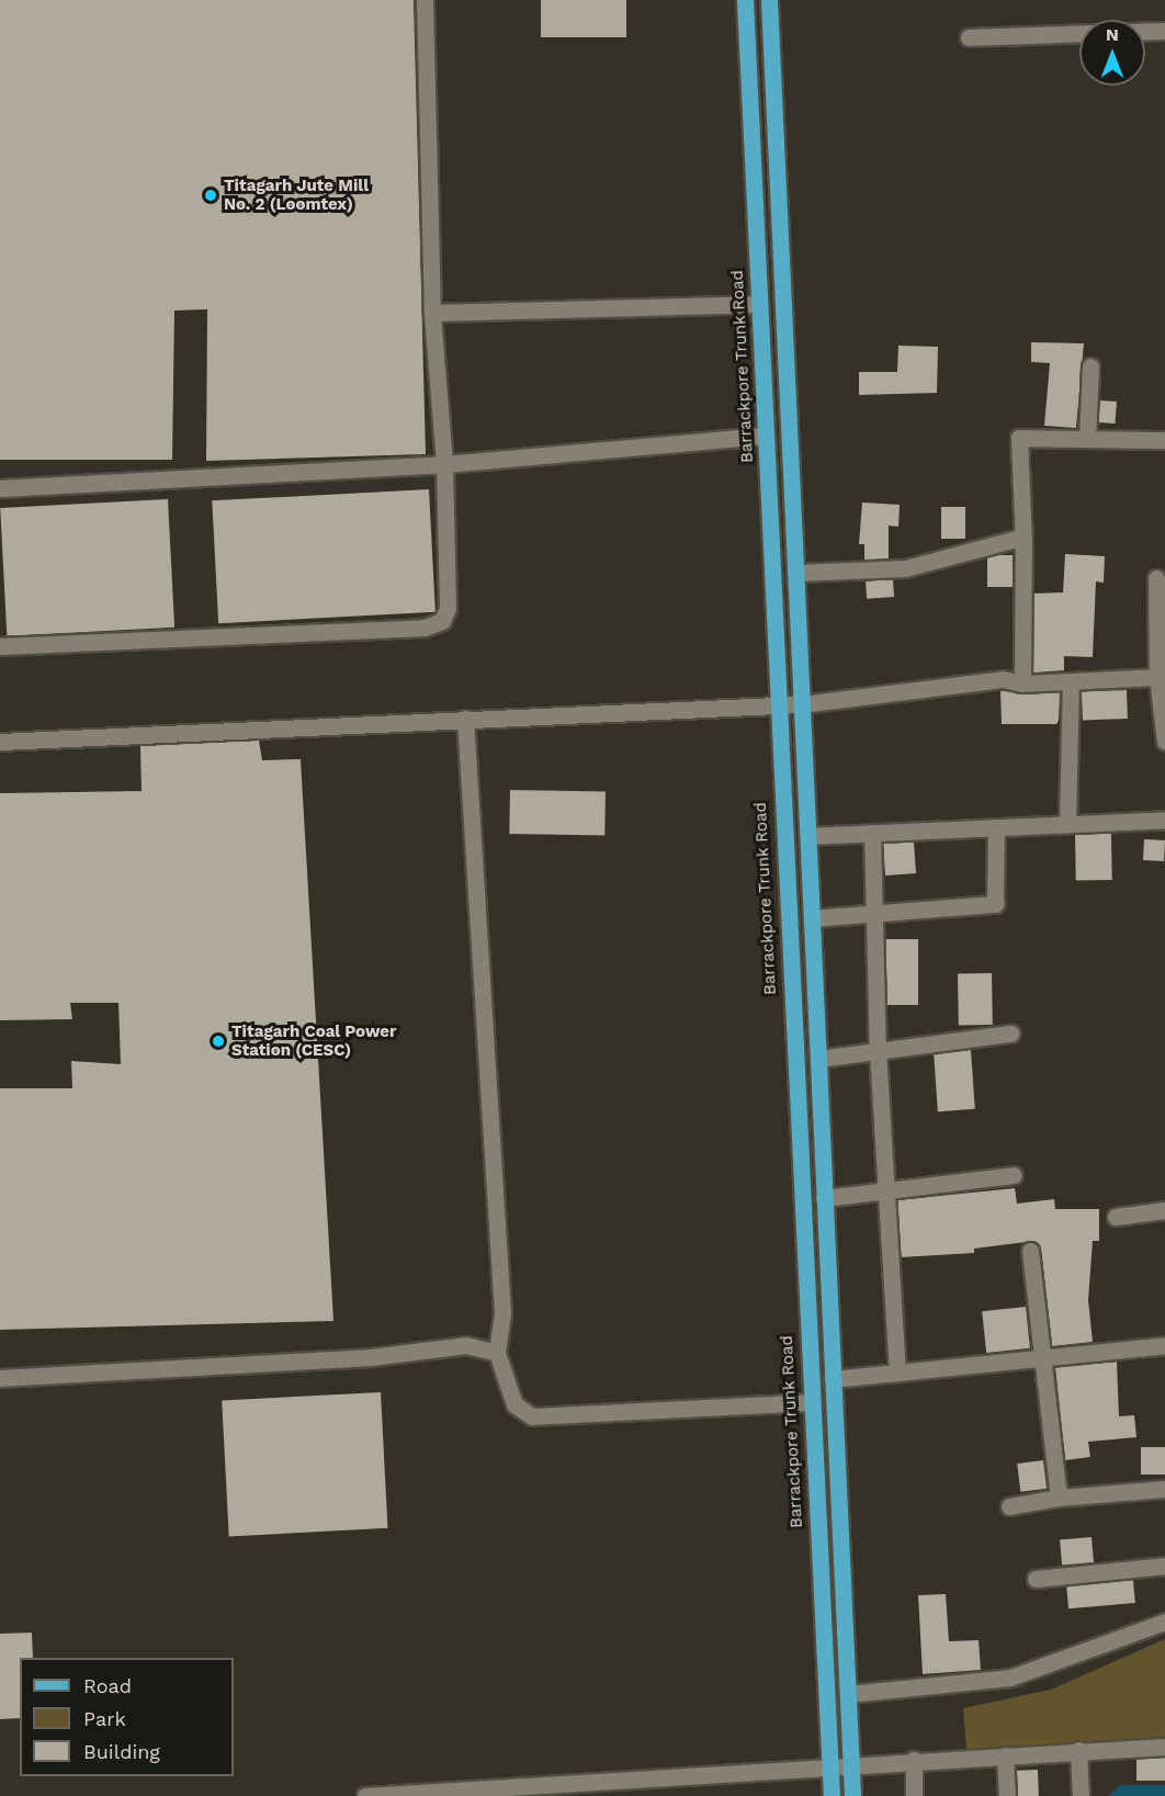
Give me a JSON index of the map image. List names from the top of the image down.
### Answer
{
  "streets": {
    "main road": ["Barrackpore Trunk Road"]
  },
  "places": ["Titagarh Jute Mill No. 2 (Loomtex)", "Titagarh Coal Power Station (CESC)"],
  "legend": ["Road", "Park", "Building"],
  "north": "top"
}
